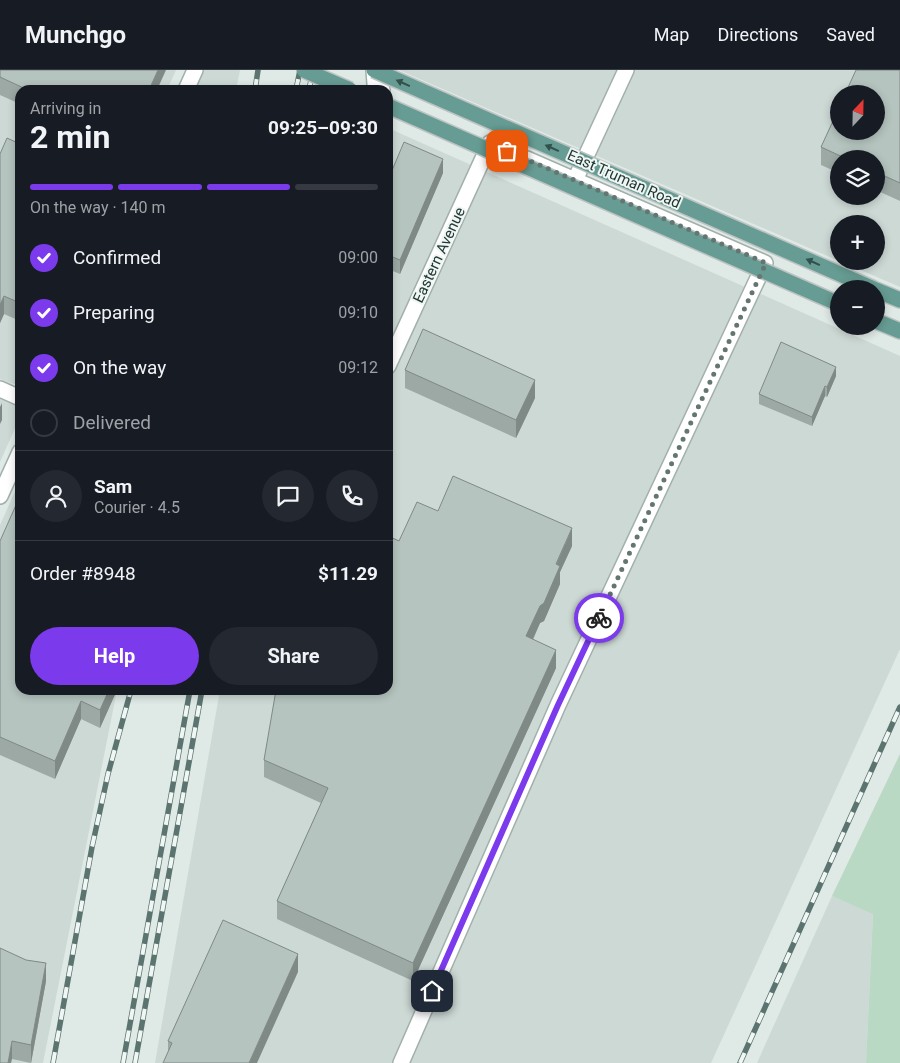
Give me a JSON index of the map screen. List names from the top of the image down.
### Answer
{
  "streets": {
    "main road": ["East Truman Road"],
    "street": ["Eastern Avenue"]
  },
  "north": "top",
  "page": {
    "header": "Munchgo",
    "nav": ["Map", "Directions", "Saved"],
    "map_buttons": ["+", "−"],
    "heading": ["2 min", "Arriving in", "09:25–09:30"],
    "panel": [
      "Sam",
      "Courier · 4.5",
      "Order #8948",
      "$11.29"
    ],
    "bar": "On the way · 140 m",
    "list": [
      ["Confirmed", "09:00"],
      ["Preparing", "09:10"],
      ["On the way", "09:12"],
      "Delivered"
    ],
    "buttons": ["Help", "Share"]
  }
}
